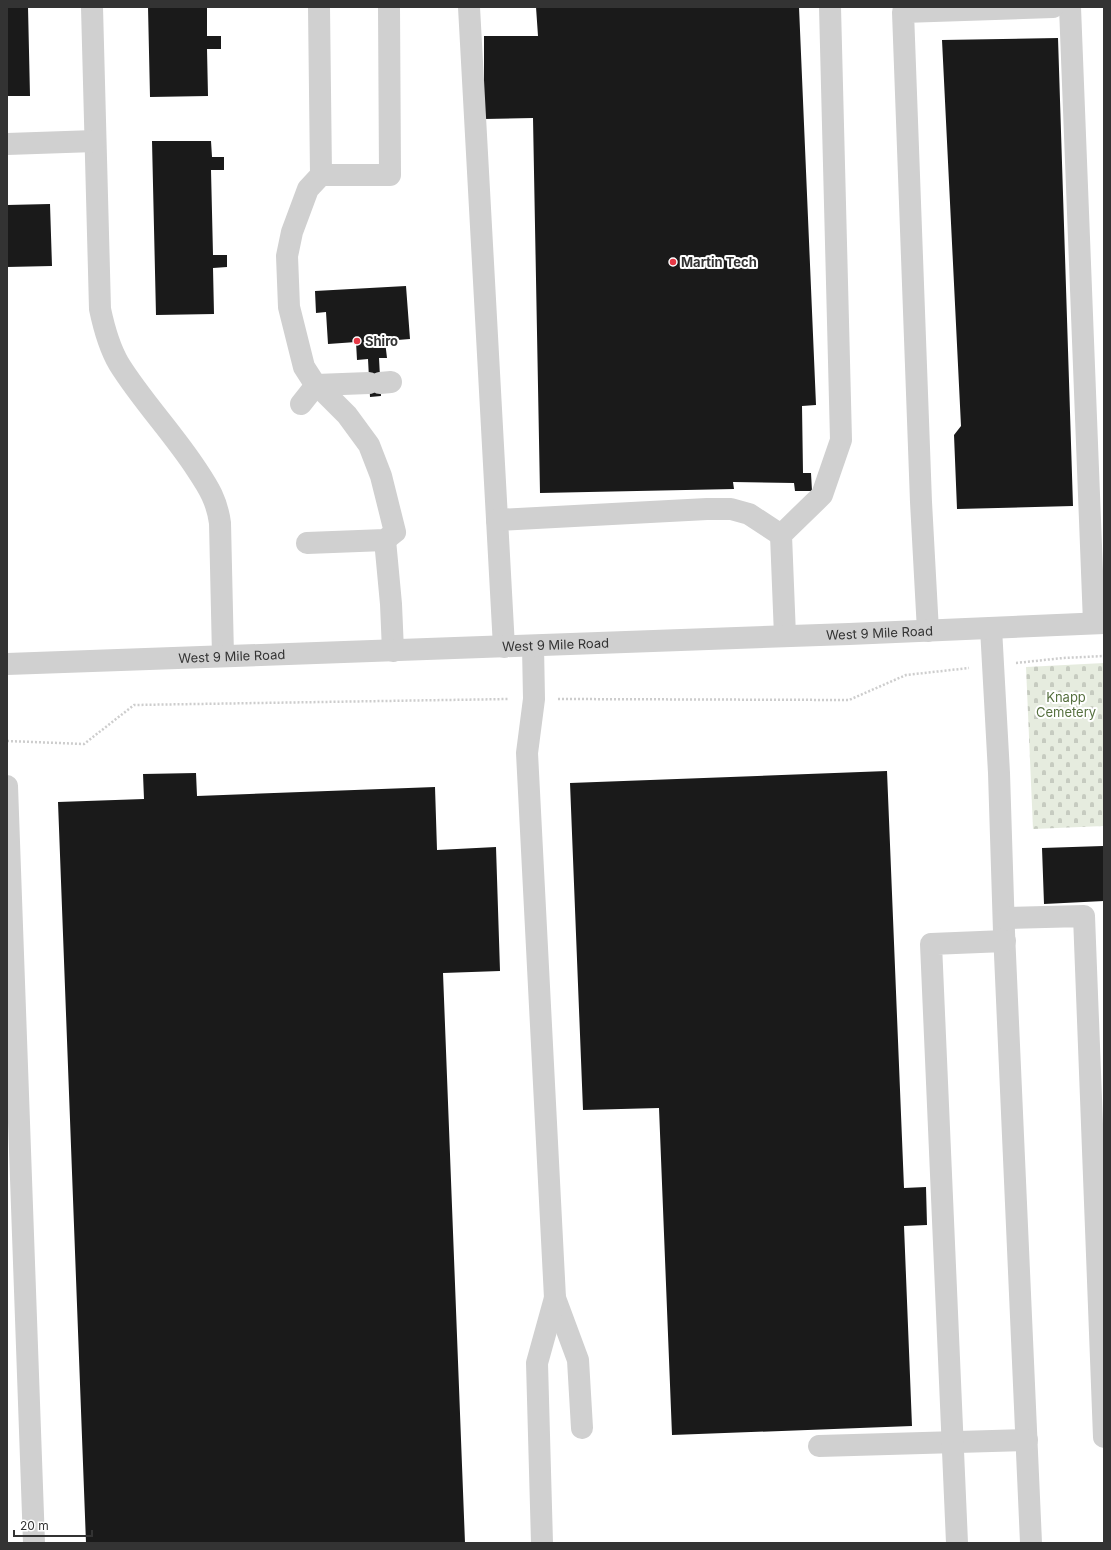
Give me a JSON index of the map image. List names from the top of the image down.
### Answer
{
  "streets": {
    "street": ["West 9 Mile Road"]
  },
  "parks": ["Knapp Cemetery"],
  "places": ["Martin Tech", "Shiro"],
  "scale_bar": "20 m"
}
